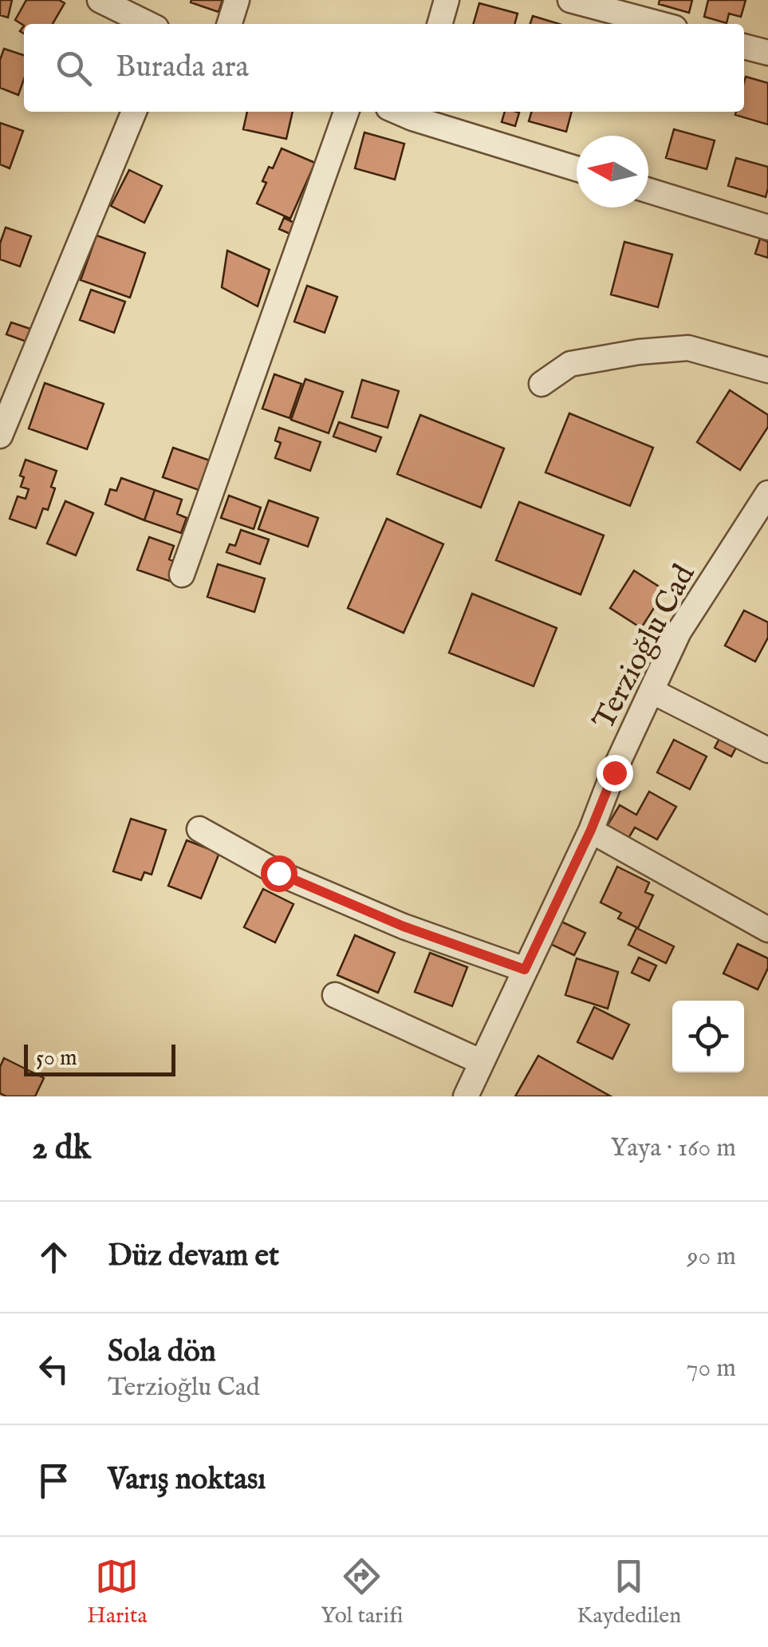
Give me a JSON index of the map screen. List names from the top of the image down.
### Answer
{
  "streets": {
    "street": ["Terzioğlu Cad"]
  },
  "scale_bar": "50 m",
  "north": "left",
  "page": {
    "search": "Burada ara",
    "scale": "50 m",
    "heading": ["2 dk", "Yaya · 160 m"],
    "list": [
      ["Düz devam et", "90 m"],
      ["Sola dön", "Terzioğlu Cad", "70 m"],
      "Varış noktası"
    ],
    "nav": ["Harita", "Yol tarifi", "Kaydedilen"]
  }
}
